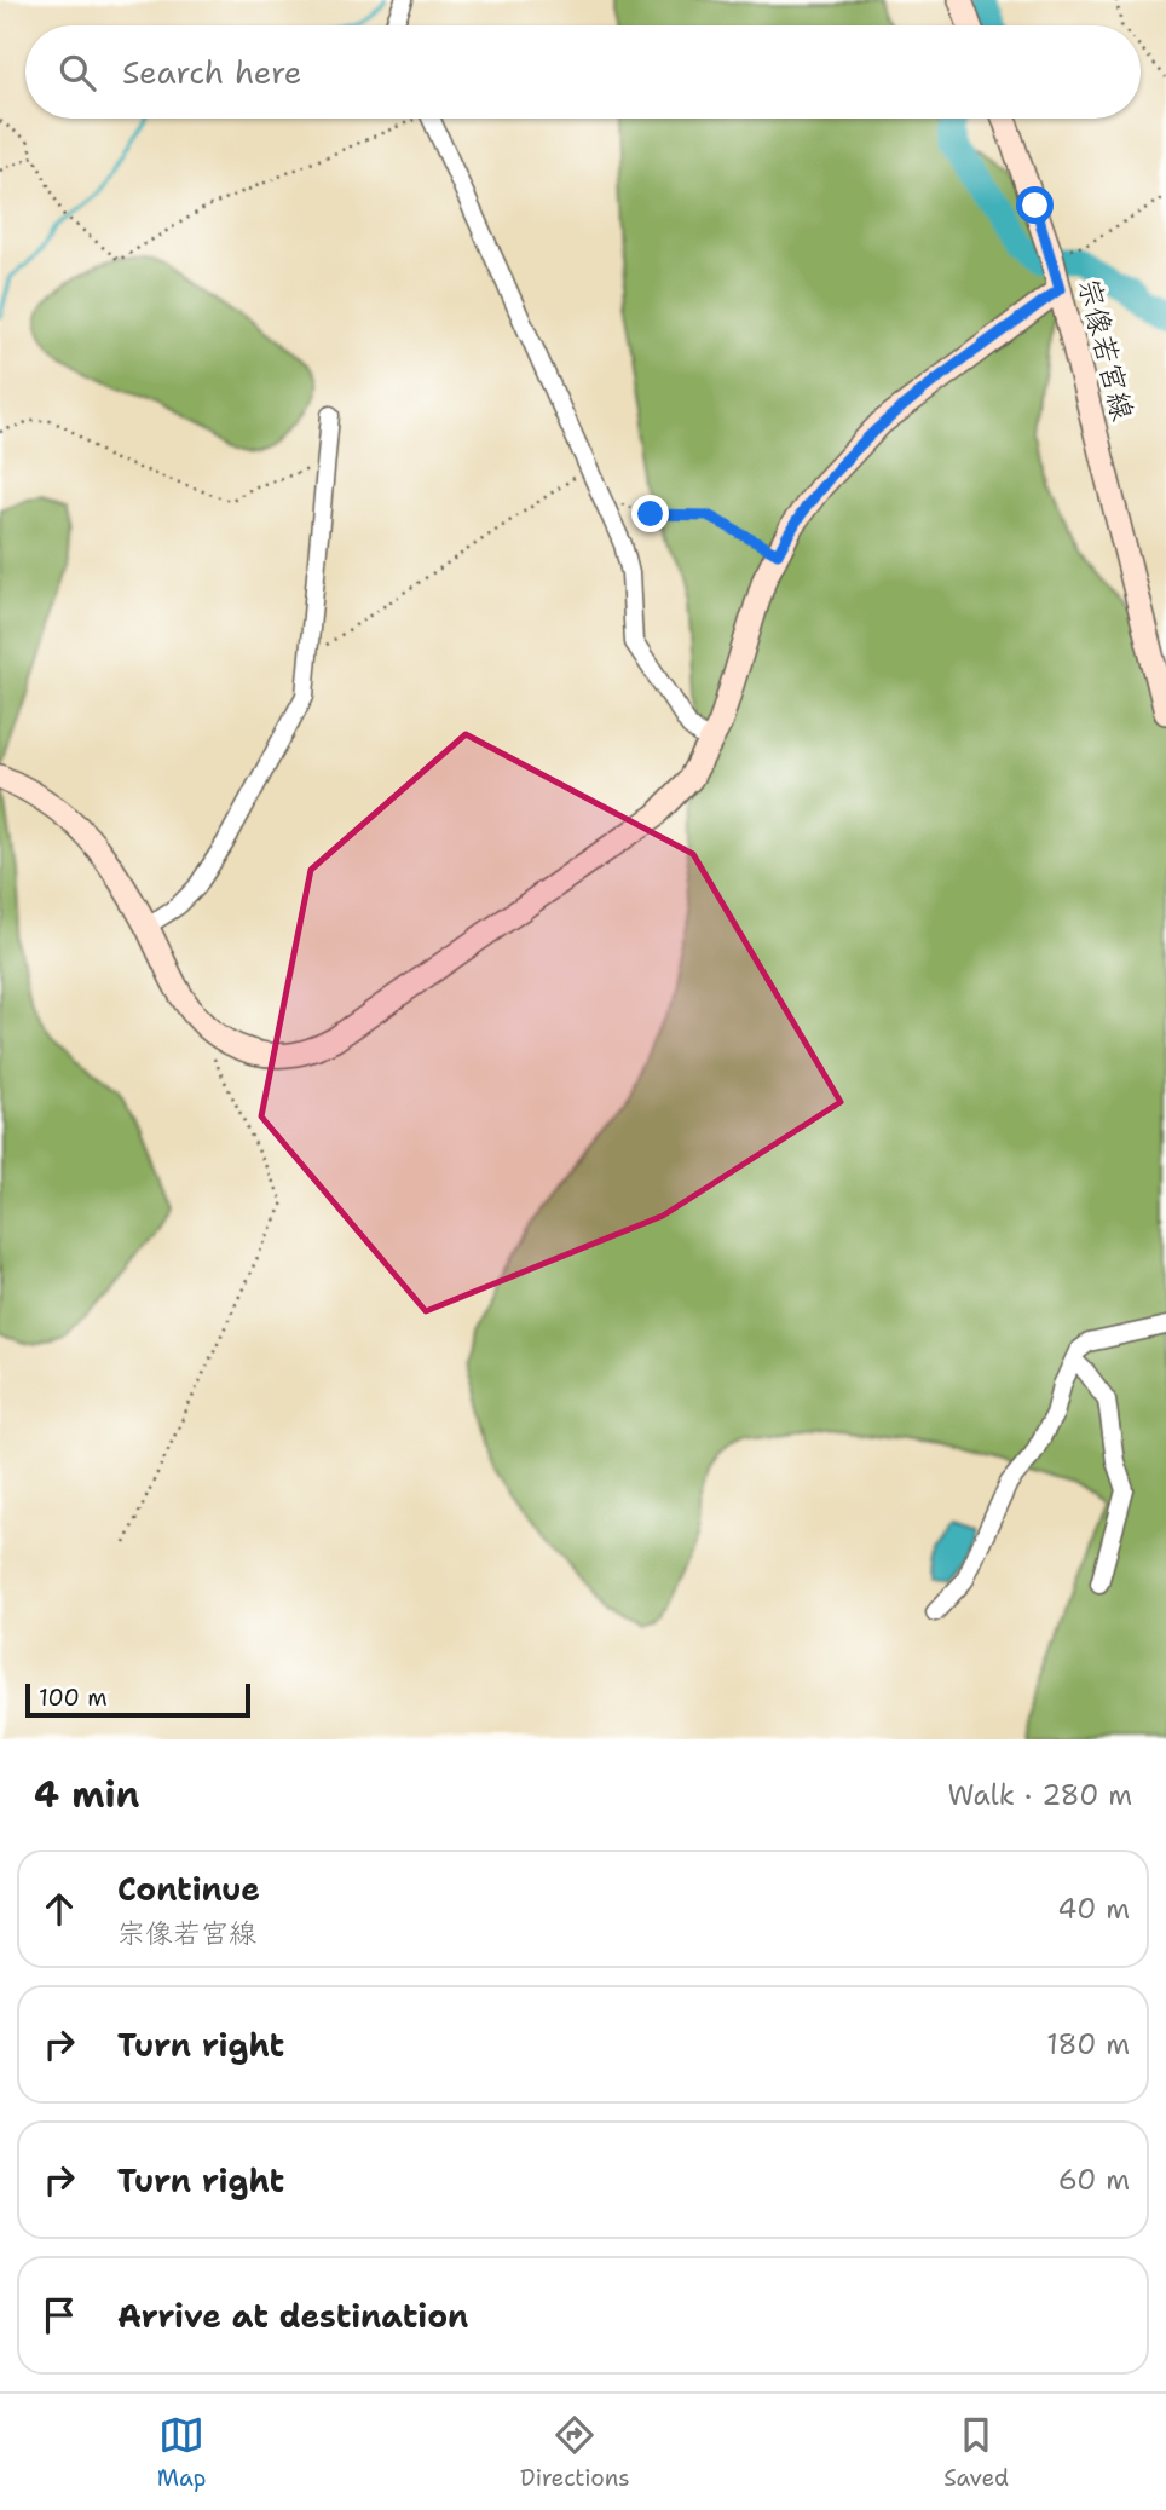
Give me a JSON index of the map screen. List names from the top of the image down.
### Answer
{
  "streets": {
    "street": ["宗像若宮線"]
  },
  "scale_bar": "100 m",
  "page": {
    "search": "Search here",
    "scale": "100 m",
    "heading": ["4 min", "Walk · 280 m"],
    "list": [
      ["Continue", "宗像若宮線", "40 m"],
      ["Turn right", "180 m"],
      ["Turn right", "60 m"],
      "Arrive at destination"
    ],
    "nav": ["Map", "Directions", "Saved"]
  }
}
